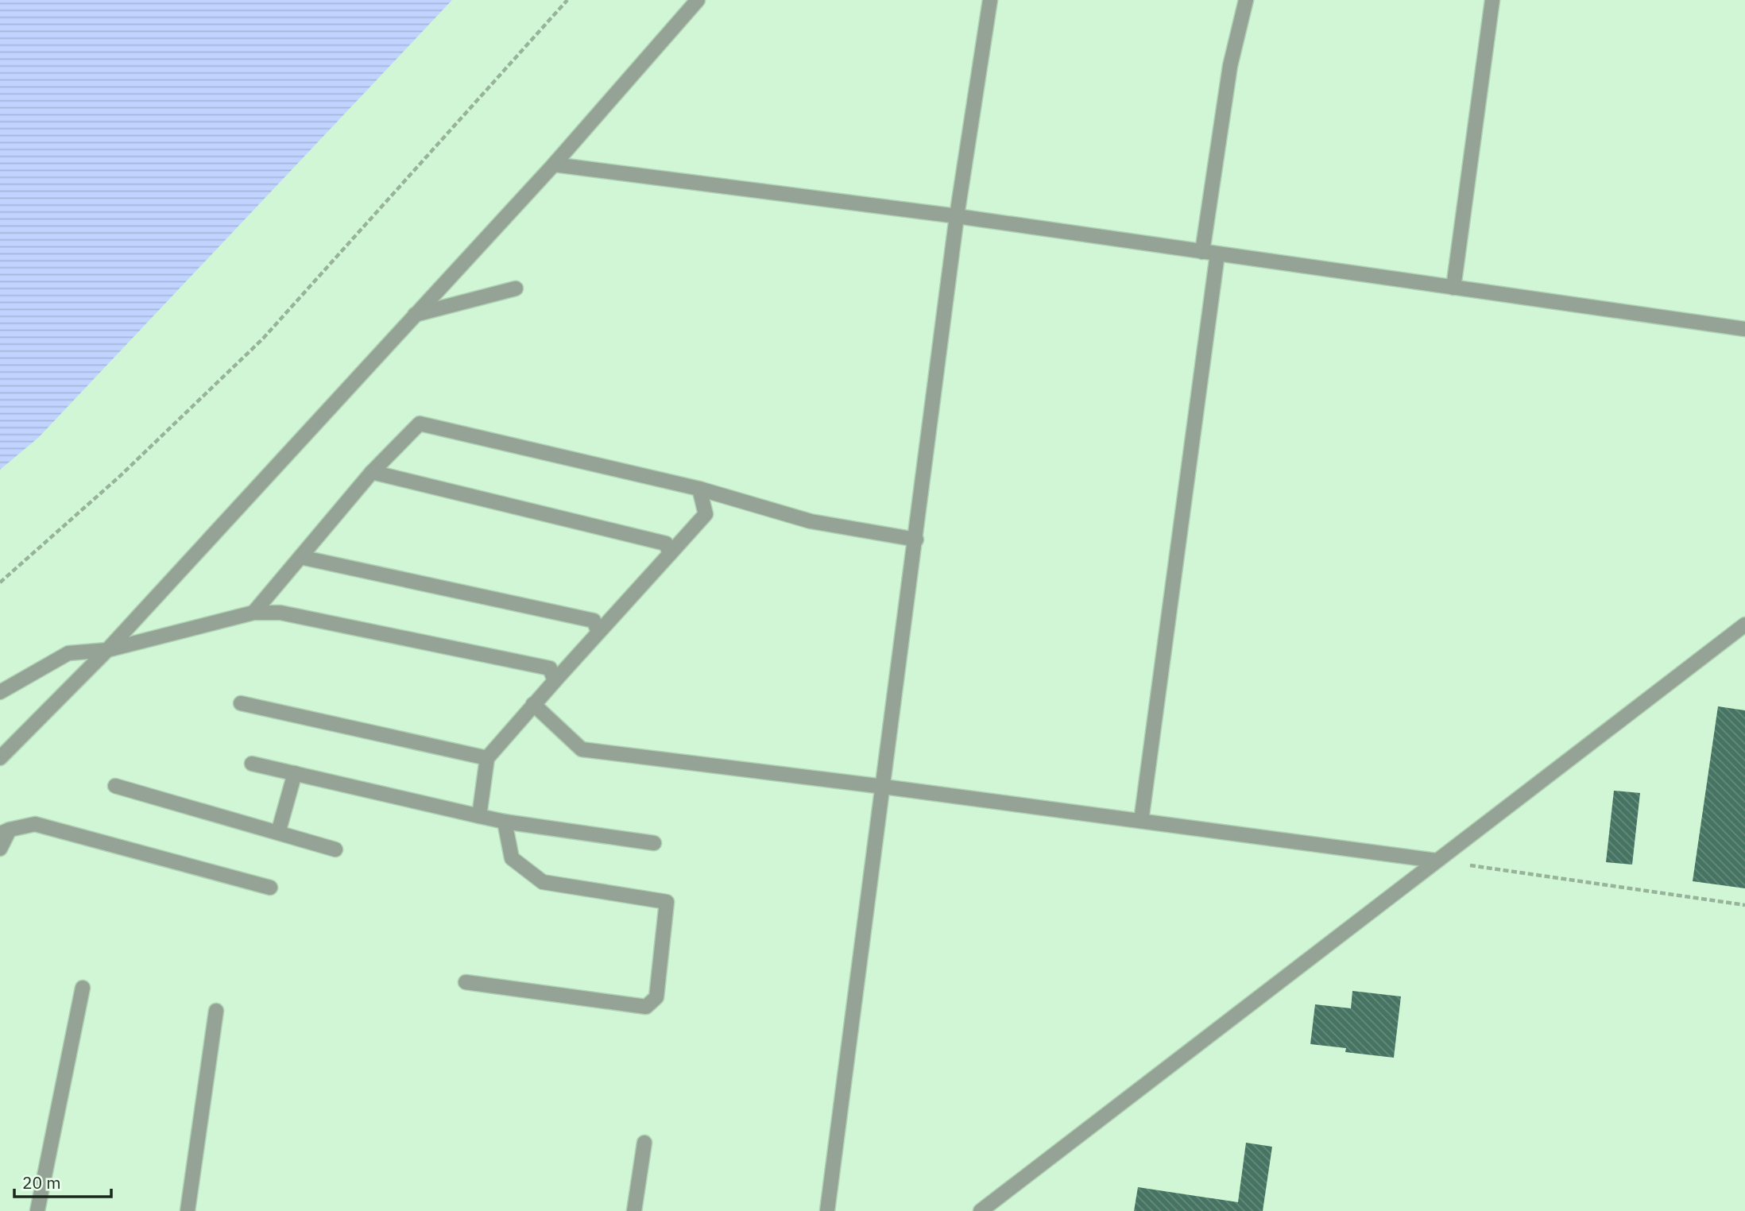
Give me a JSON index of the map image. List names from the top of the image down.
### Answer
{
  "scale_bar": "20 m"
}
